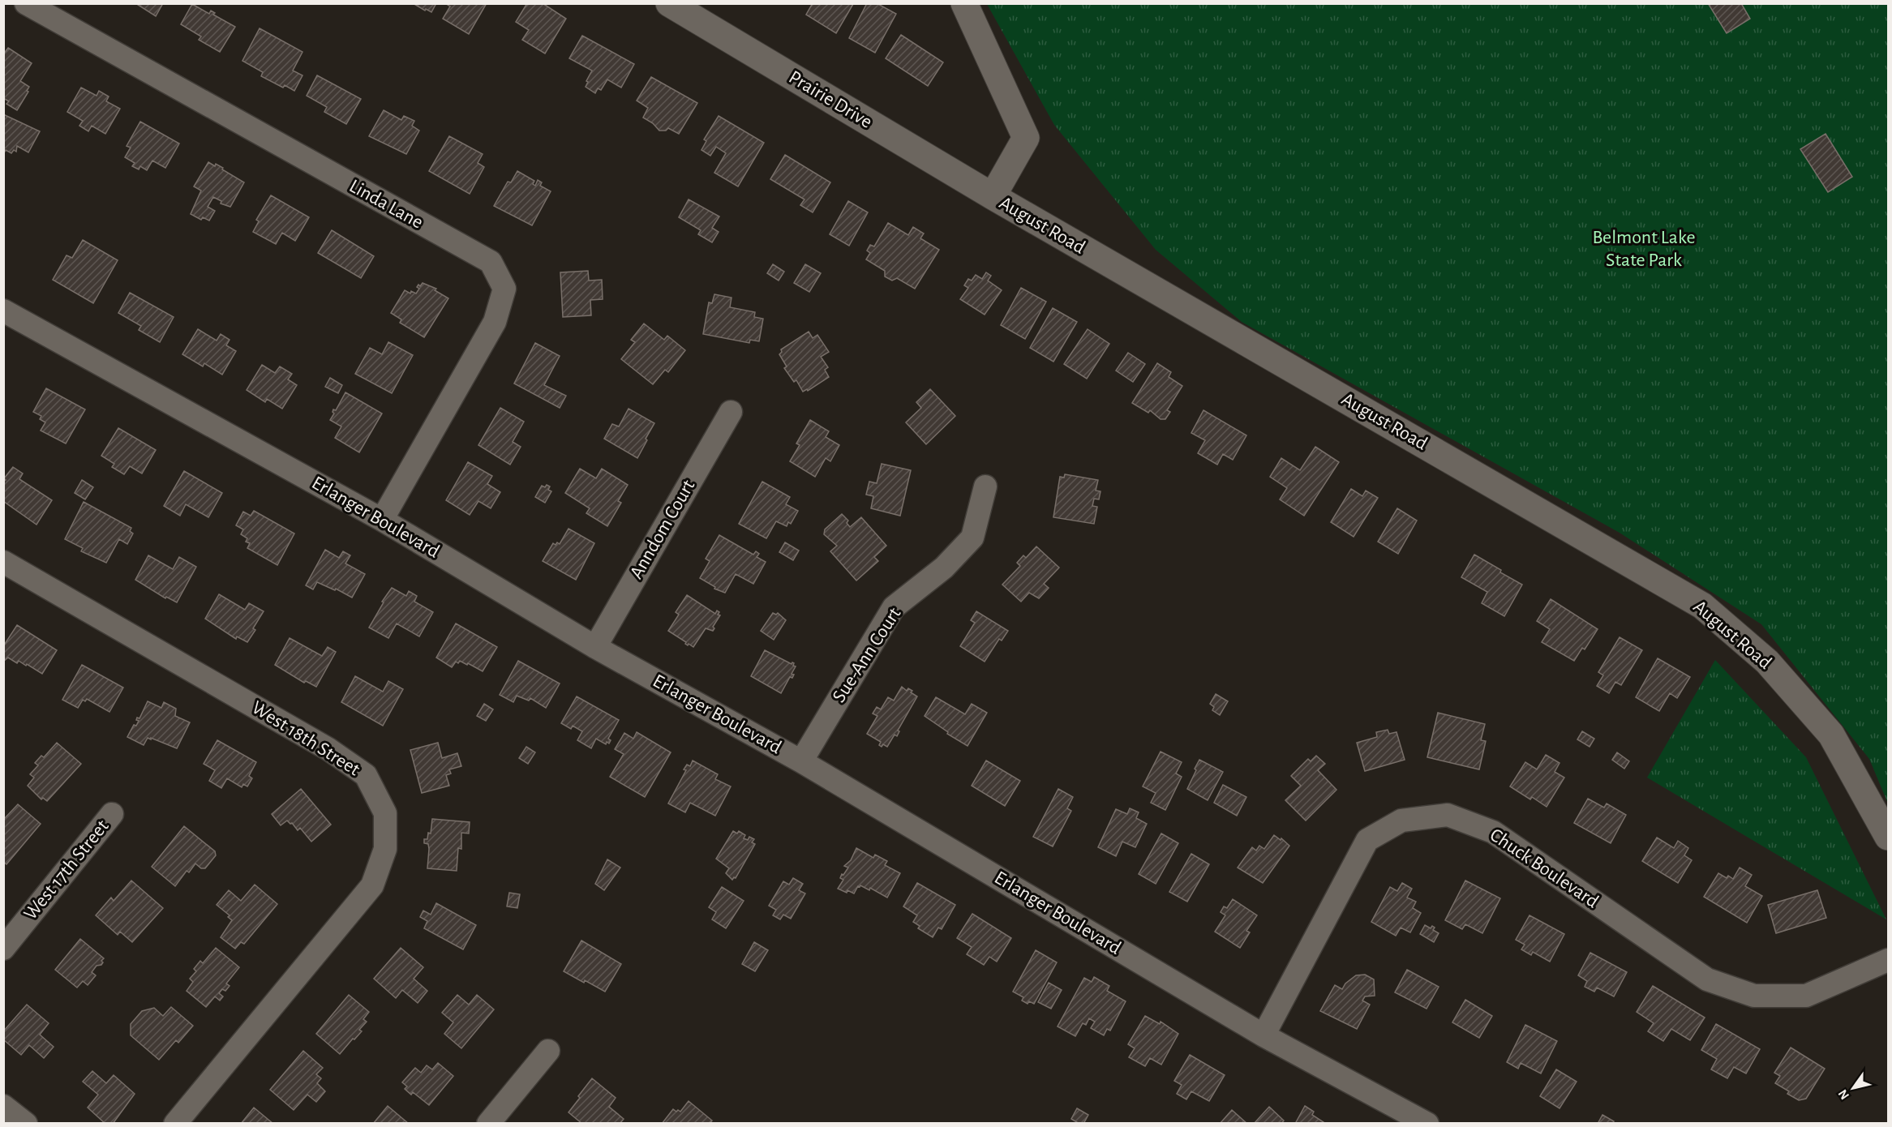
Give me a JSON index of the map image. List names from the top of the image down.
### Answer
{
  "streets": {
    "street": [
      "Prairie Drive",
      "Linda Lane",
      "August Road",
      "Erlanger Boulevard",
      "Anndom Court",
      "Sue-Ann Court",
      "West 18th Street",
      "Chuck Boulevard",
      "West 17th Street"
    ]
  },
  "crossings": [
    ["Prairie Drive", "August Road"],
    ["Linda Lane", "Erlanger Boulevard"],
    ["Erlanger Boulevard", "Anndom Court"],
    ["Erlanger Boulevard", "Sue-Ann Court"],
    ["Erlanger Boulevard", "Chuck Boulevard"]
  ],
  "parks": ["Belmont Lake State Park"],
  "north": "bottom left"
}
